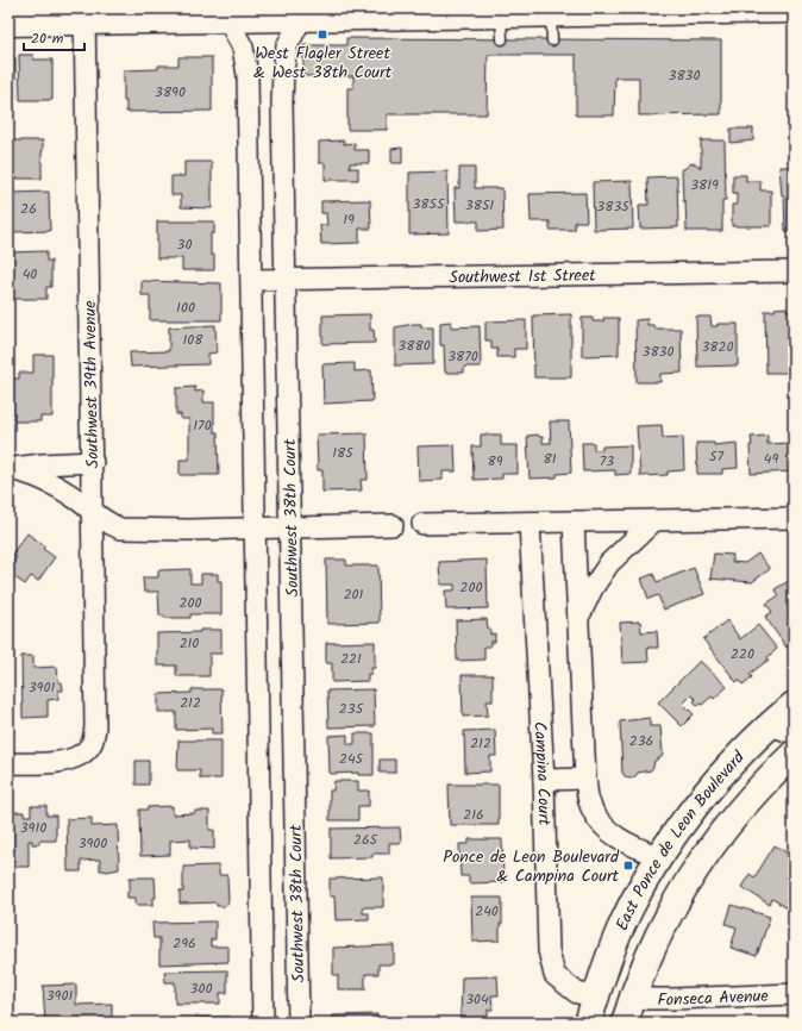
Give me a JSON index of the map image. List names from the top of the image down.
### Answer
{
  "streets": {
    "main road": ["East Ponce de Leon Boulevard"],
    "street": [
      "Southwest 1st Street",
      "Southwest 39th Avenue",
      "Southwest 38th Court",
      "Campina Court",
      "Fonseca Avenue"
    ]
  },
  "crossings": [
    ["Southwest 1st Street", "Southwest 38th Court"],
    ["Campina Court", "East Ponce de Leon Boulevard"],
    ["East Ponce de Leon Boulevard", "Fonseca Avenue"]
  ],
  "places": {
    "transit": ["West Flagler Street & West 38th Court", "Ponce de Leon Boulevard & Campina Court"]
  },
  "house_numbers": [
    "3830",
    "3890",
    "3819",
    "3855",
    "3851",
    "3835",
    "26",
    "19",
    "30",
    "40",
    "100",
    "108",
    "3880",
    "3820",
    "3830",
    "3870",
    "170",
    "185",
    "57",
    "81",
    "49",
    "89",
    "73",
    "200",
    "201",
    "200",
    "210",
    "220",
    "221",
    "3901",
    "212",
    "235",
    "236",
    "212",
    "245",
    "216",
    "3910",
    "265",
    "3900",
    "240",
    "296",
    "300",
    "3901",
    "304"
  ],
  "scale_bar": "20 m"
}
